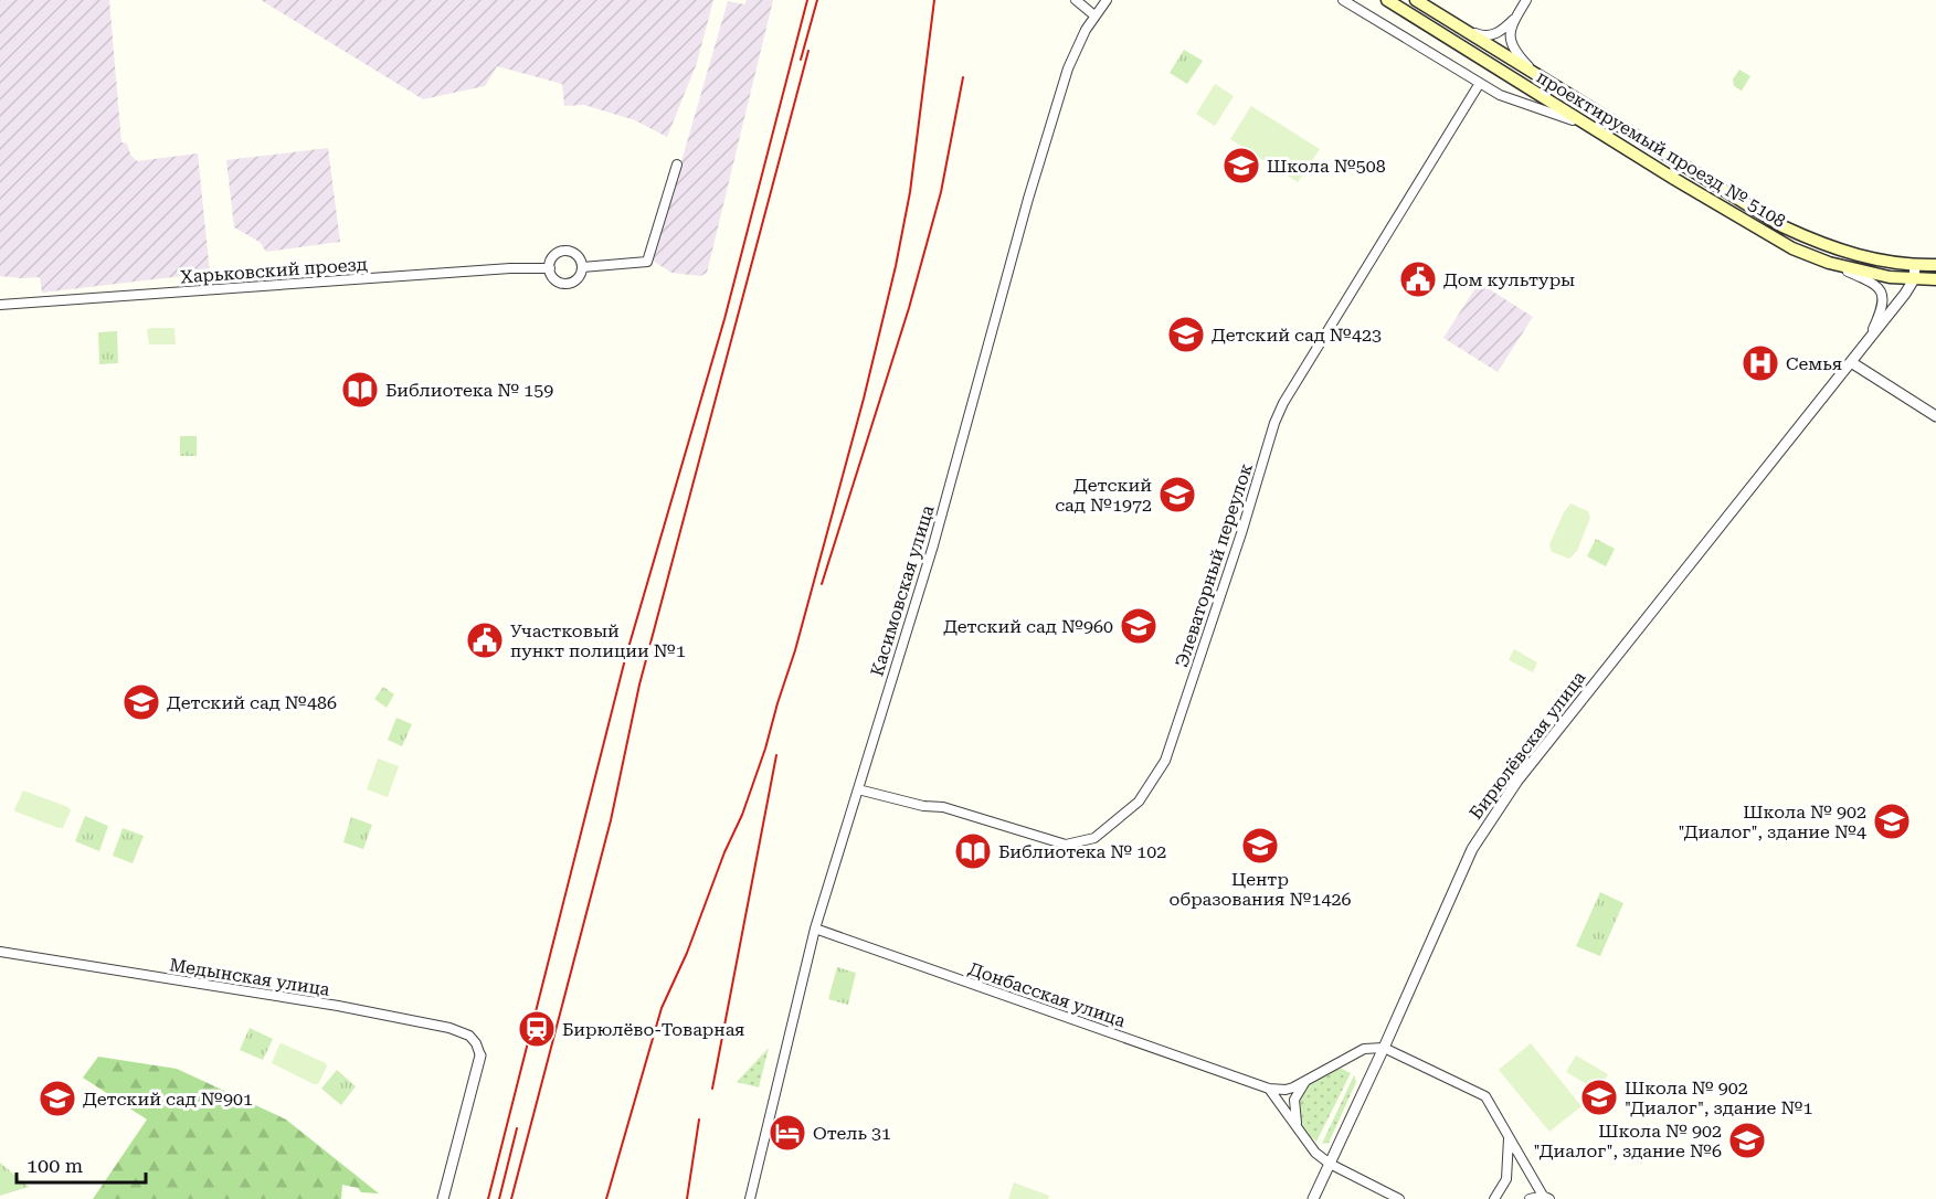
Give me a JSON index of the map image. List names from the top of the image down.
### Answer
{
  "streets": {
    "main road": ["проектируемый проезд № 5108"],
    "street": [
      "Харьковский проезд",
      "Элеваторный переулок",
      "Касимовская улица",
      "Бирюлёвская улица",
      "Медынская улица",
      "Донбасская улица"
    ]
  },
  "crossings": [
    ["проектируемый проезд № 5108", "Бирюлёвская улица"],
    ["Элеваторный переулок", "Касимовская улица"],
    ["Касимовская улица", "Донбасская улица"]
  ],
  "places": {
    "school or university": [
      "Школа №508",
      "Детский сад №423",
      "Детский сад №1972",
      "Детский сад №960",
      "Детский сад №486",
      "Школа № 902 \"Диалог\", здание №4",
      "Центр образования №1426",
      "Школа № 902 \"Диалог\", здание №1",
      "Детский сад №901",
      "Школа № 902 \"Диалог\", здание №6"
    ],
    "public building": ["Дом культуры", "Участковый пункт полиции №1"],
    "hospital": ["Семья"],
    "library": ["Библиотека № 159", "Библиотека № 102"],
    "station": ["Бирюлёво-Товарная"],
    "hotel": ["Отель 31"]
  },
  "scale_bar": "100 m"
}
